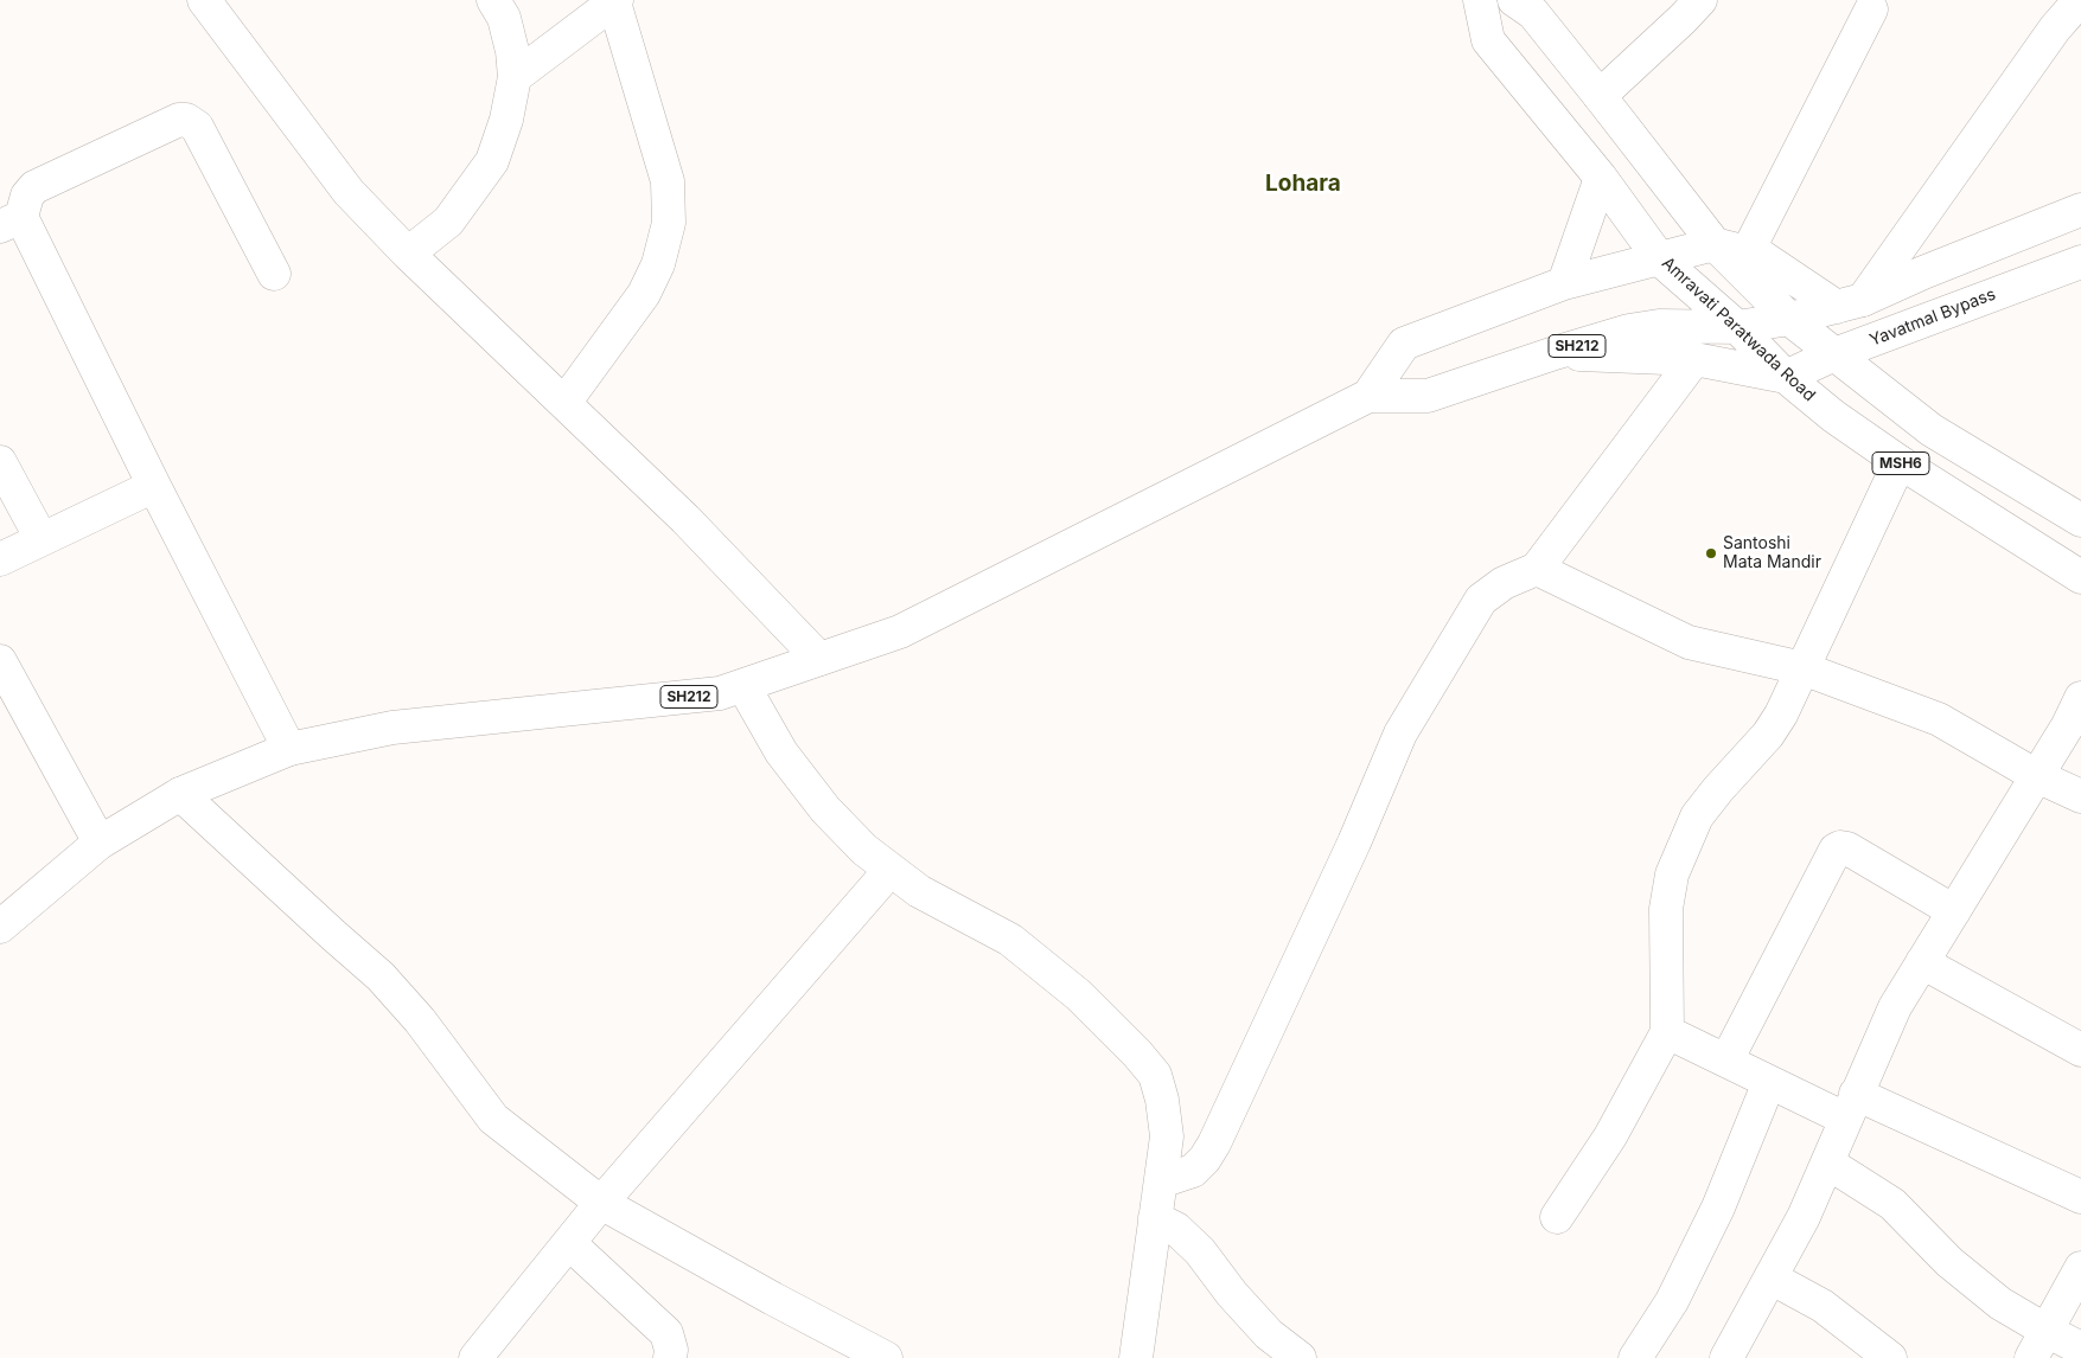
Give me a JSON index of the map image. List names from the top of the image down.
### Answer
{
  "streets": {
    "street": [
      "Yavatmal Bypass",
      "Amravati Paratwada Road",
      "SH212",
      "MSH6"
    ]
  },
  "crossings": [
    ["Yavatmal Bypass", "Amravati Paratwada Road"],
    ["Yavatmal Bypass", "MSH6"],
    ["Amravati Paratwada Road", "SH212"],
    ["SH212", "MSH6"]
  ],
  "districts": ["Lohara"],
  "places": ["Santoshi Mata Mandir"]
}
